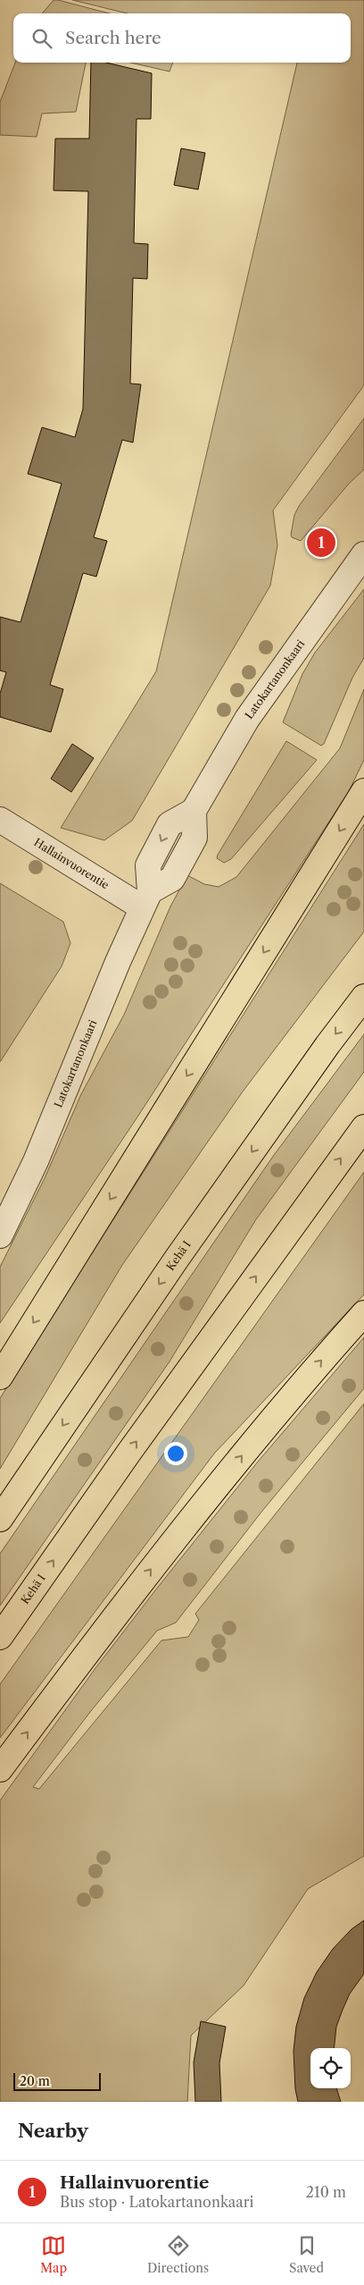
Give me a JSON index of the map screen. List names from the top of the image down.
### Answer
{
  "streets": {
    "highway": ["Kehä I"],
    "street": ["Latokartanonkaari", "Hallainvuorentie"]
  },
  "crossings": [
    ["Latokartanonkaari", "Hallainvuorentie"]
  ],
  "scale_bar": "20 m",
  "page": {
    "search": "Search here",
    "pins": "1",
    "scale": "20 m",
    "heading": "Nearby",
    "list": [
      {
        "mark": "1",
        "name": "Hallainvuorentie",
        "note": "Bus stop · Latokartanonkaari",
        "value": "210 m"
      }
    ],
    "nav": ["Map", "Directions", "Saved"]
  }
}
